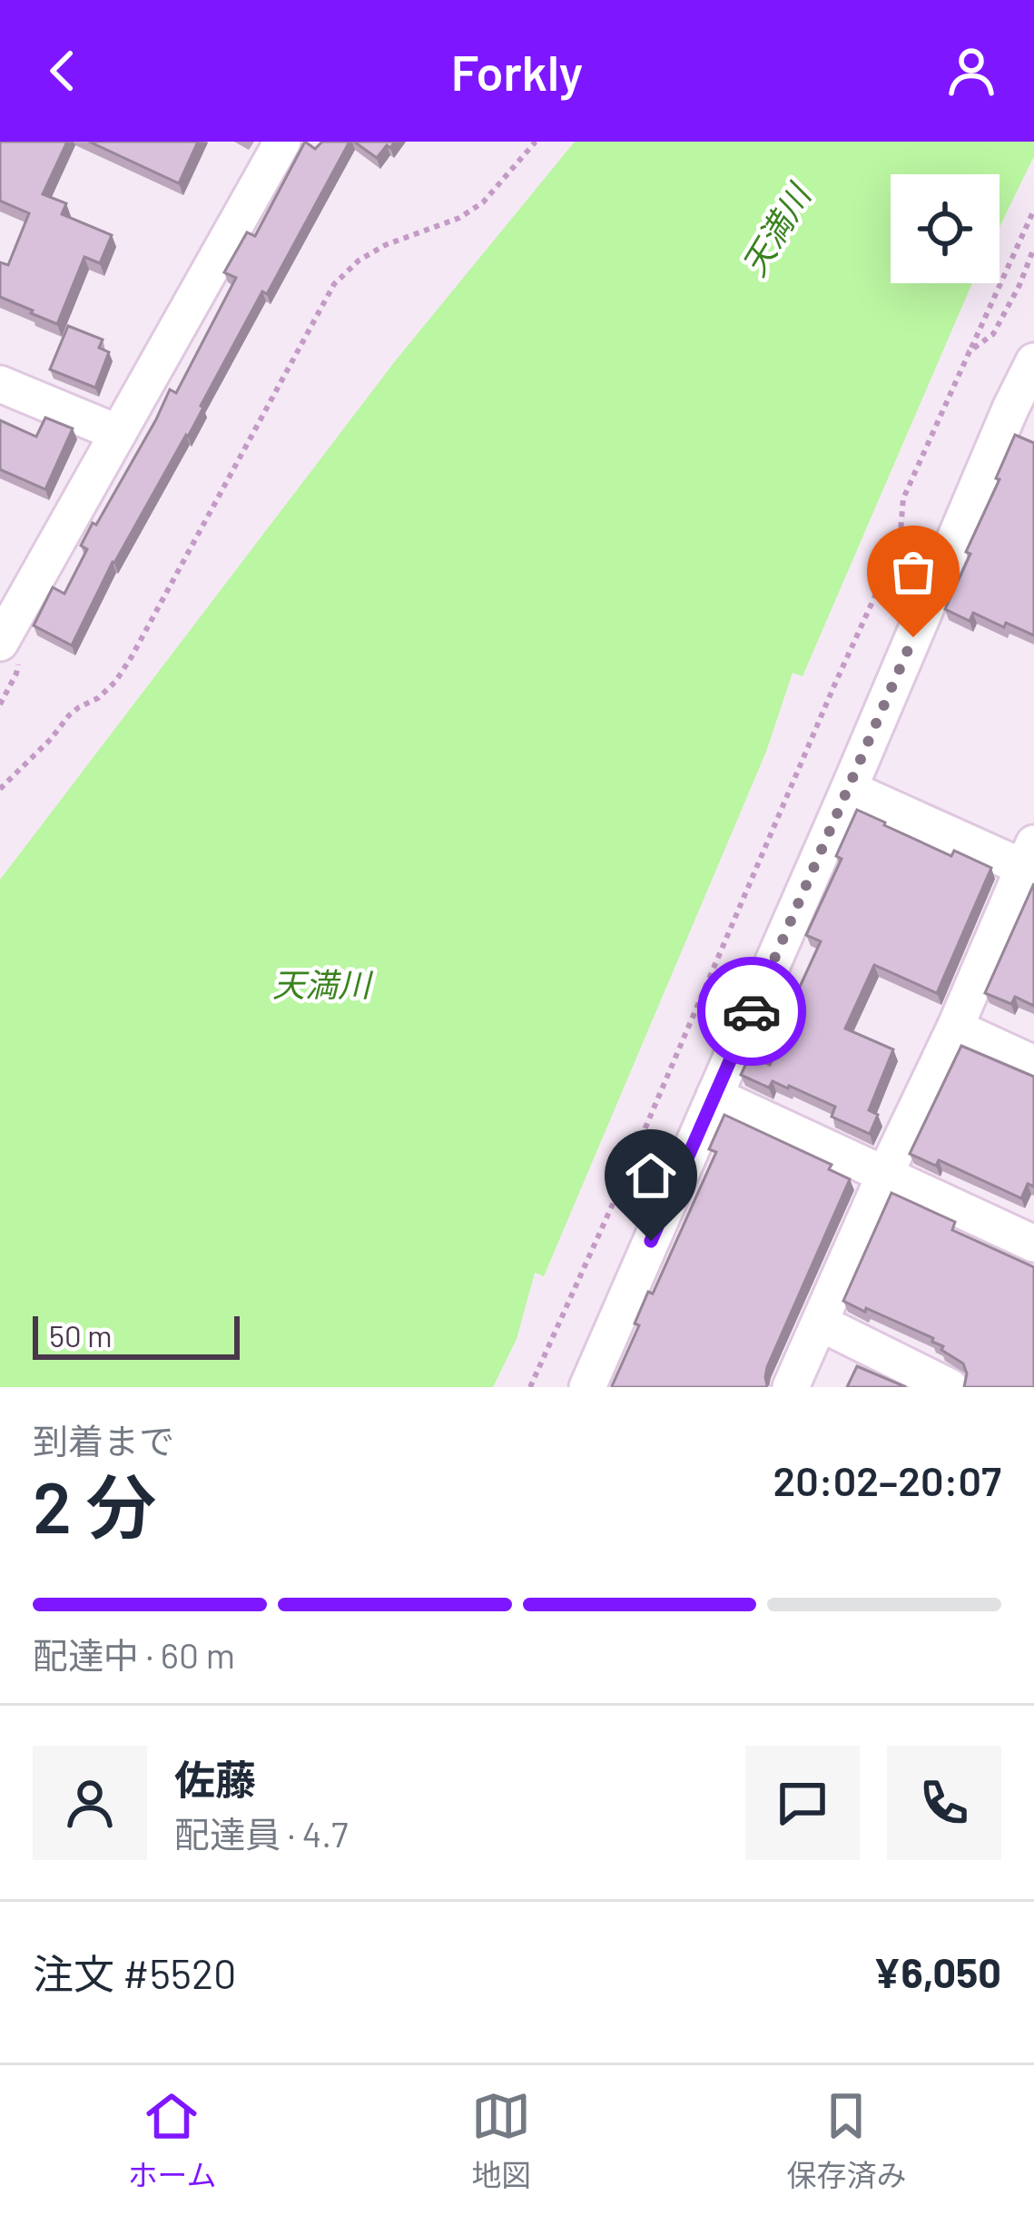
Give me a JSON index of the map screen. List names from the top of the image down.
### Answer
{
  "water": ["天満川"],
  "scale_bar": "50 m",
  "page": {
    "header": "Forkly",
    "scale": "50 m",
    "heading": ["2 分", "到着まで", "20:02–20:07"],
    "panel": [
      "佐藤",
      "配達員 · 4.7",
      "注文 #5520",
      "¥6,050"
    ],
    "bar": "配達中 · 60 m",
    "tabs": ["ホーム", "地図", "保存済み"]
  }
}
